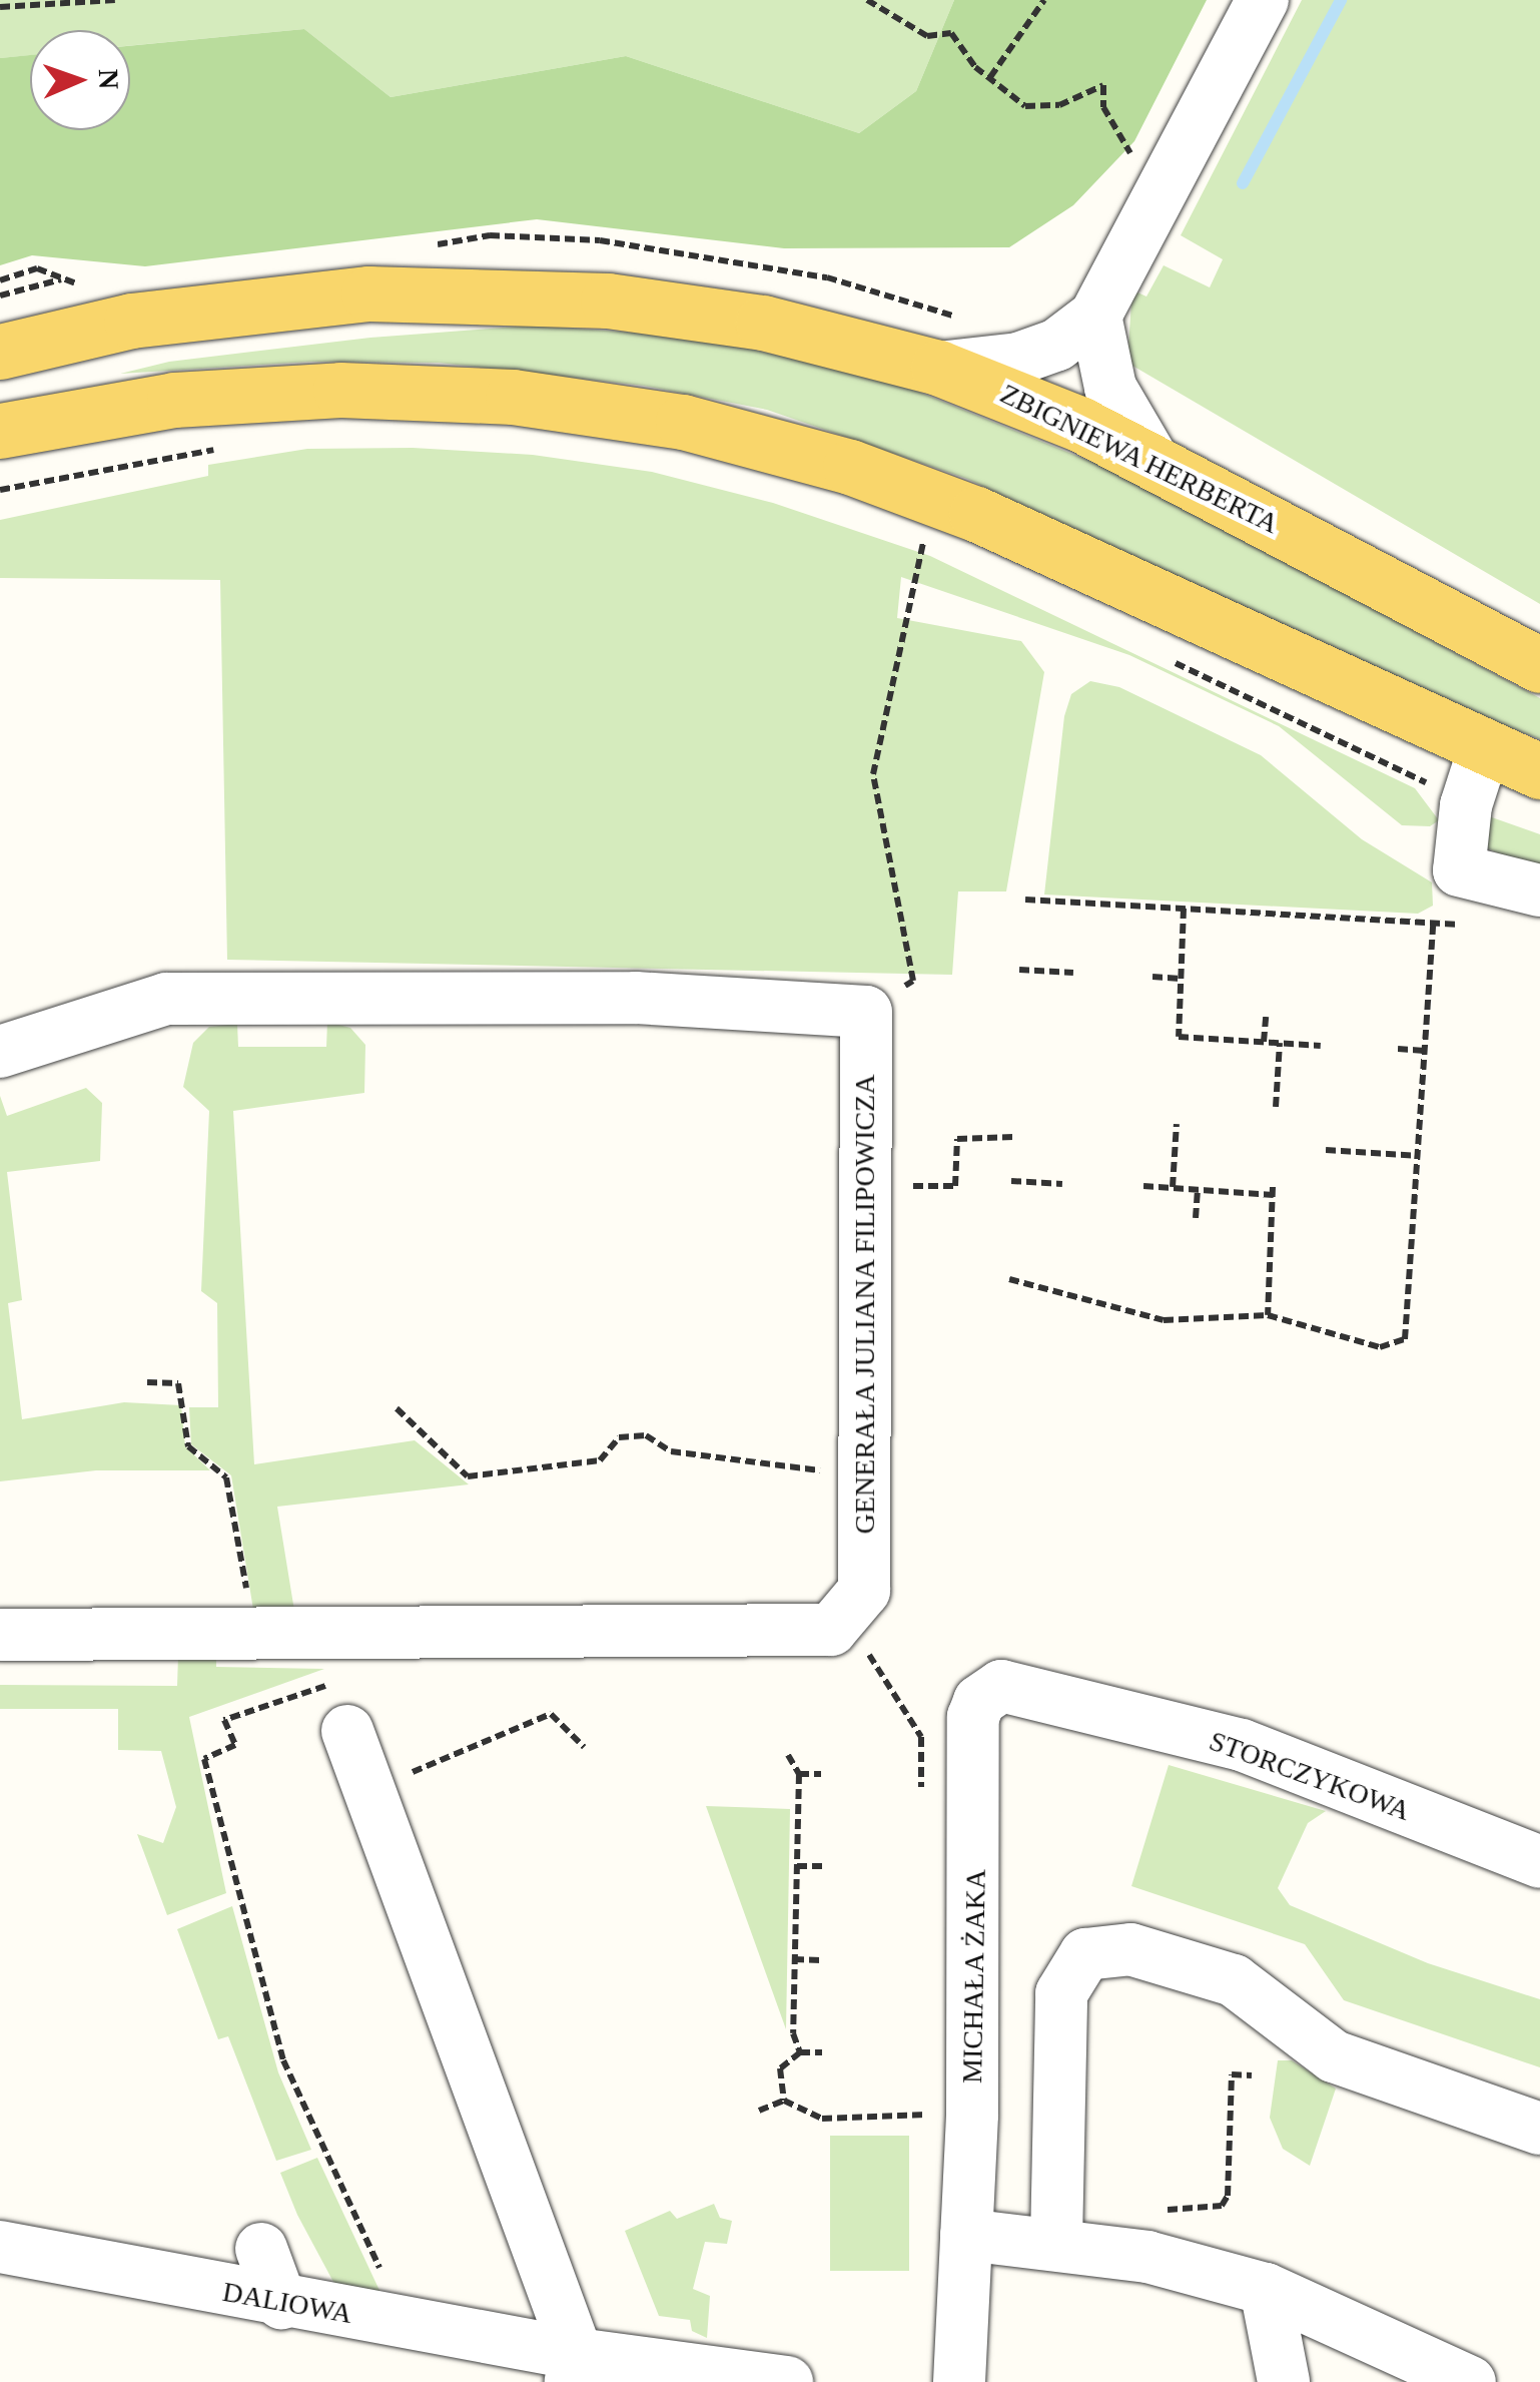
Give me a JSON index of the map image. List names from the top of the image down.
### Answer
{
  "streets": {
    "main road": ["ZBIGNIEWA HERBERTA"],
    "street": [
      "GENERAŁA JULIANA FILIPOWICZA",
      "STORCZYKOWA",
      "MICHAŁA ŻAKA",
      "DALIOWA"
    ]
  },
  "crossings": [
    ["STORCZYKOWA", "MICHAŁA ŻAKA"]
  ],
  "north": "right"
}
